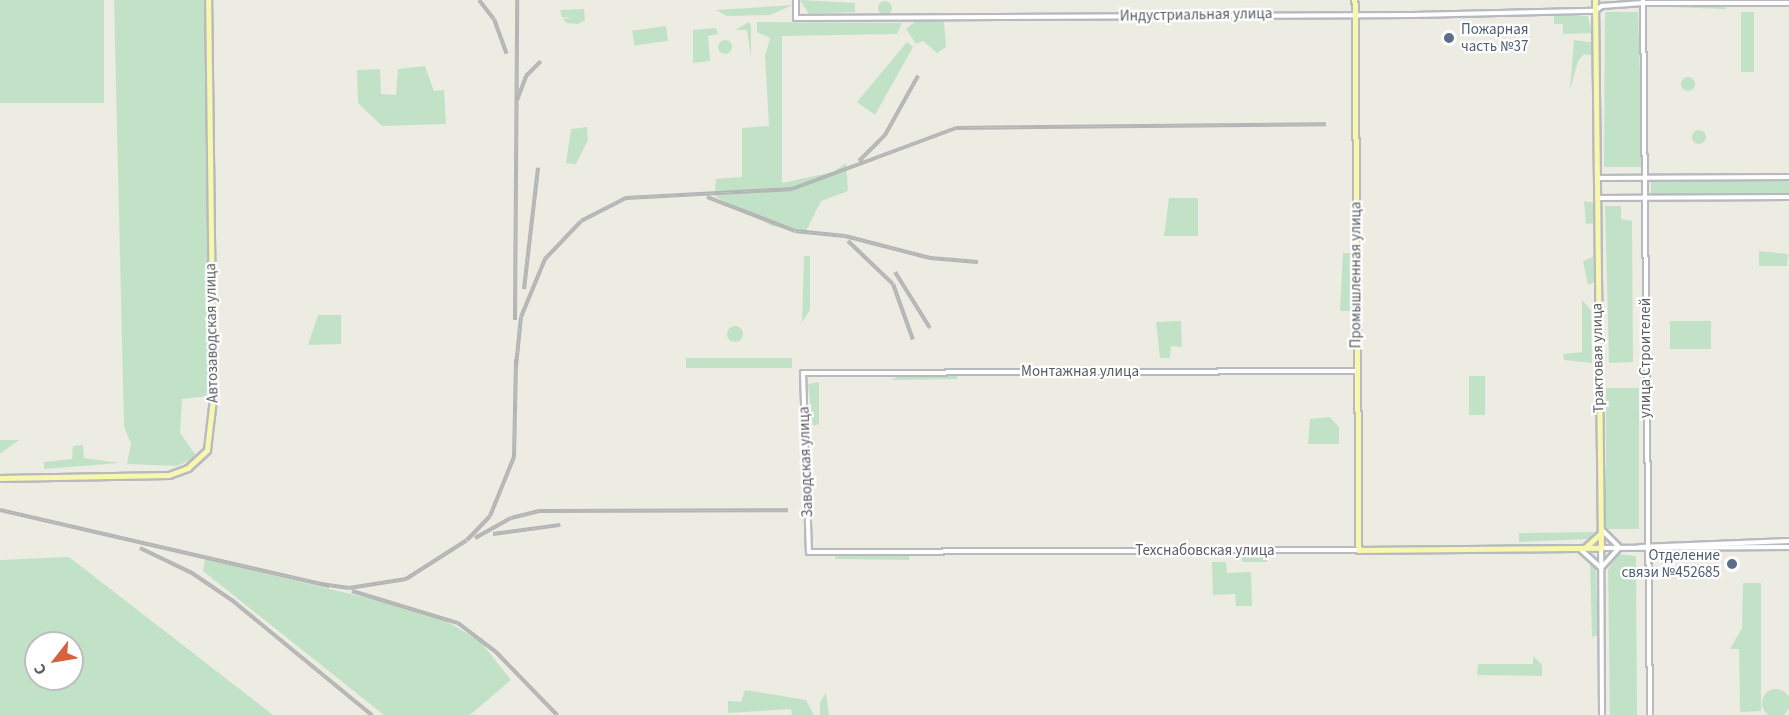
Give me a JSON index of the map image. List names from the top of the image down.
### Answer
{
  "streets": {
    "main road": [
      "Индустриальная улица",
      "Промышленная улица",
      "Автозаводская улица",
      "Трактовая улица",
      "улица Строителей",
      "Монтажная улица",
      "Заводская улица",
      "Техснабовская улица"
    ]
  },
  "crossings": [
    ["Индустриальная улица", "Промышленная улица"],
    ["Индустриальная улица", "Трактовая улица"],
    ["Индустриальная улица", "улица Строителей"],
    ["Промышленная улица", "Монтажная улица"],
    ["Промышленная улица", "Техснабовская улица"],
    ["Трактовая улица", "Техснабовская улица"],
    ["Монтажная улица", "Заводская улица"],
    ["Заводская улица", "Техснабовская улица"]
  ],
  "places": ["Пожарная часть №37", "Отделение связи №452685"],
  "north": "bottom left"
}
